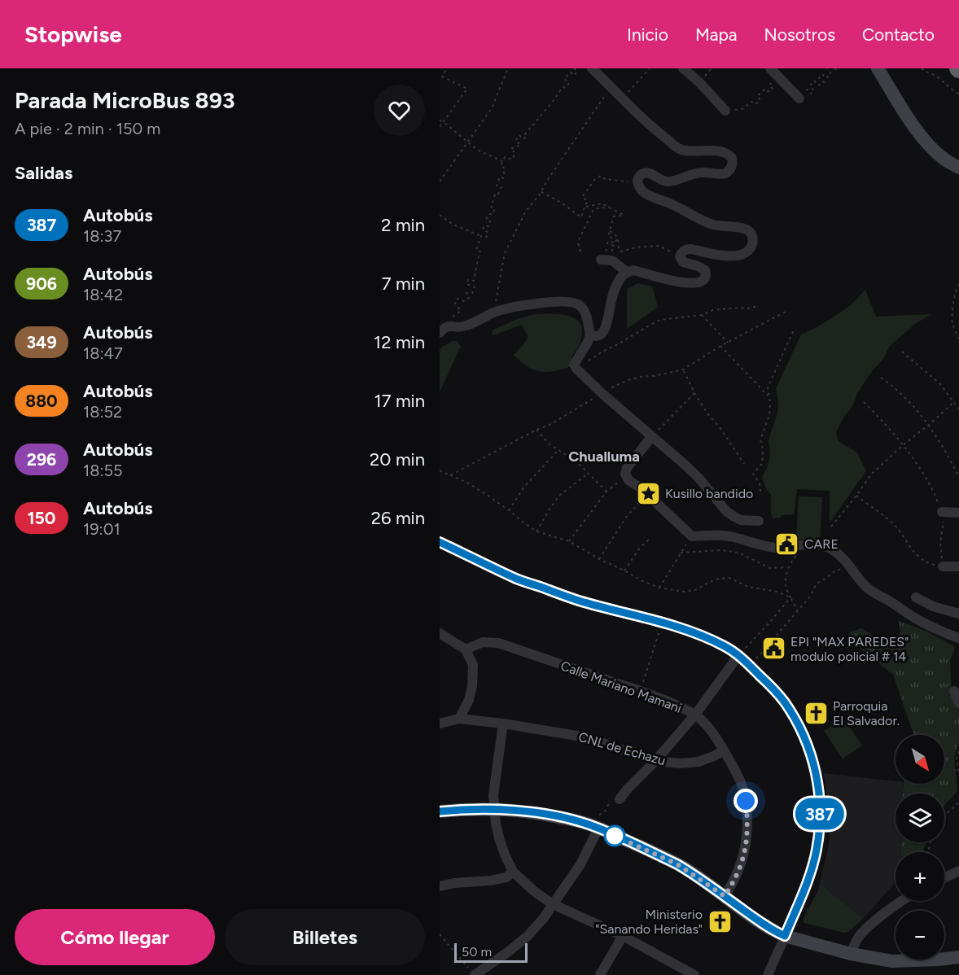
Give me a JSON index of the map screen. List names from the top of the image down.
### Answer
{
  "streets": {
    "street": ["Calle Mariano Mamani", "CNL de Echazu"]
  },
  "crossings": [
    ["Calle Mariano Mamani", "CNL de Echazu"]
  ],
  "districts": ["Chualluma"],
  "places": {
    "place": ["Kusillo bandido"],
    "public building": ["CARE", "EPI \"MAX PAREDES\" modulo policial # 14"],
    "church": ["Parroquia El Salvador.", "Ministerio \"Sanando Heridas\""]
  },
  "lines": ["bus line 387"],
  "scale_bar": "50 m",
  "north": "bottom right",
  "page": {
    "header": "Stopwise",
    "nav": [
      "Inicio",
      "Mapa",
      "Nosotros",
      "Contacto"
    ],
    "heading": [
      ["Parada MicroBus 893", "A pie · 2 min · 150 m"],
      "Salidas"
    ],
    "on_map": "387",
    "list": [
      {
        "mark": "387",
        "name": "Autobús",
        "note": "18:37",
        "value": "2 min"
      },
      {
        "mark": "906",
        "name": "Autobús",
        "note": "18:42",
        "value": "7 min"
      },
      {
        "mark": "349",
        "name": "Autobús",
        "note": "18:47",
        "value": "12 min"
      },
      {
        "mark": "880",
        "name": "Autobús",
        "note": "18:52",
        "value": "17 min"
      },
      {
        "mark": "296",
        "name": "Autobús",
        "note": "18:55",
        "value": "20 min"
      },
      {
        "mark": "150",
        "name": "Autobús",
        "note": "19:01",
        "value": "26 min"
      }
    ],
    "map_buttons": ["+", "−"],
    "buttons": ["Cómo llegar", "Billetes"],
    "scale": "50 m"
  }
}
